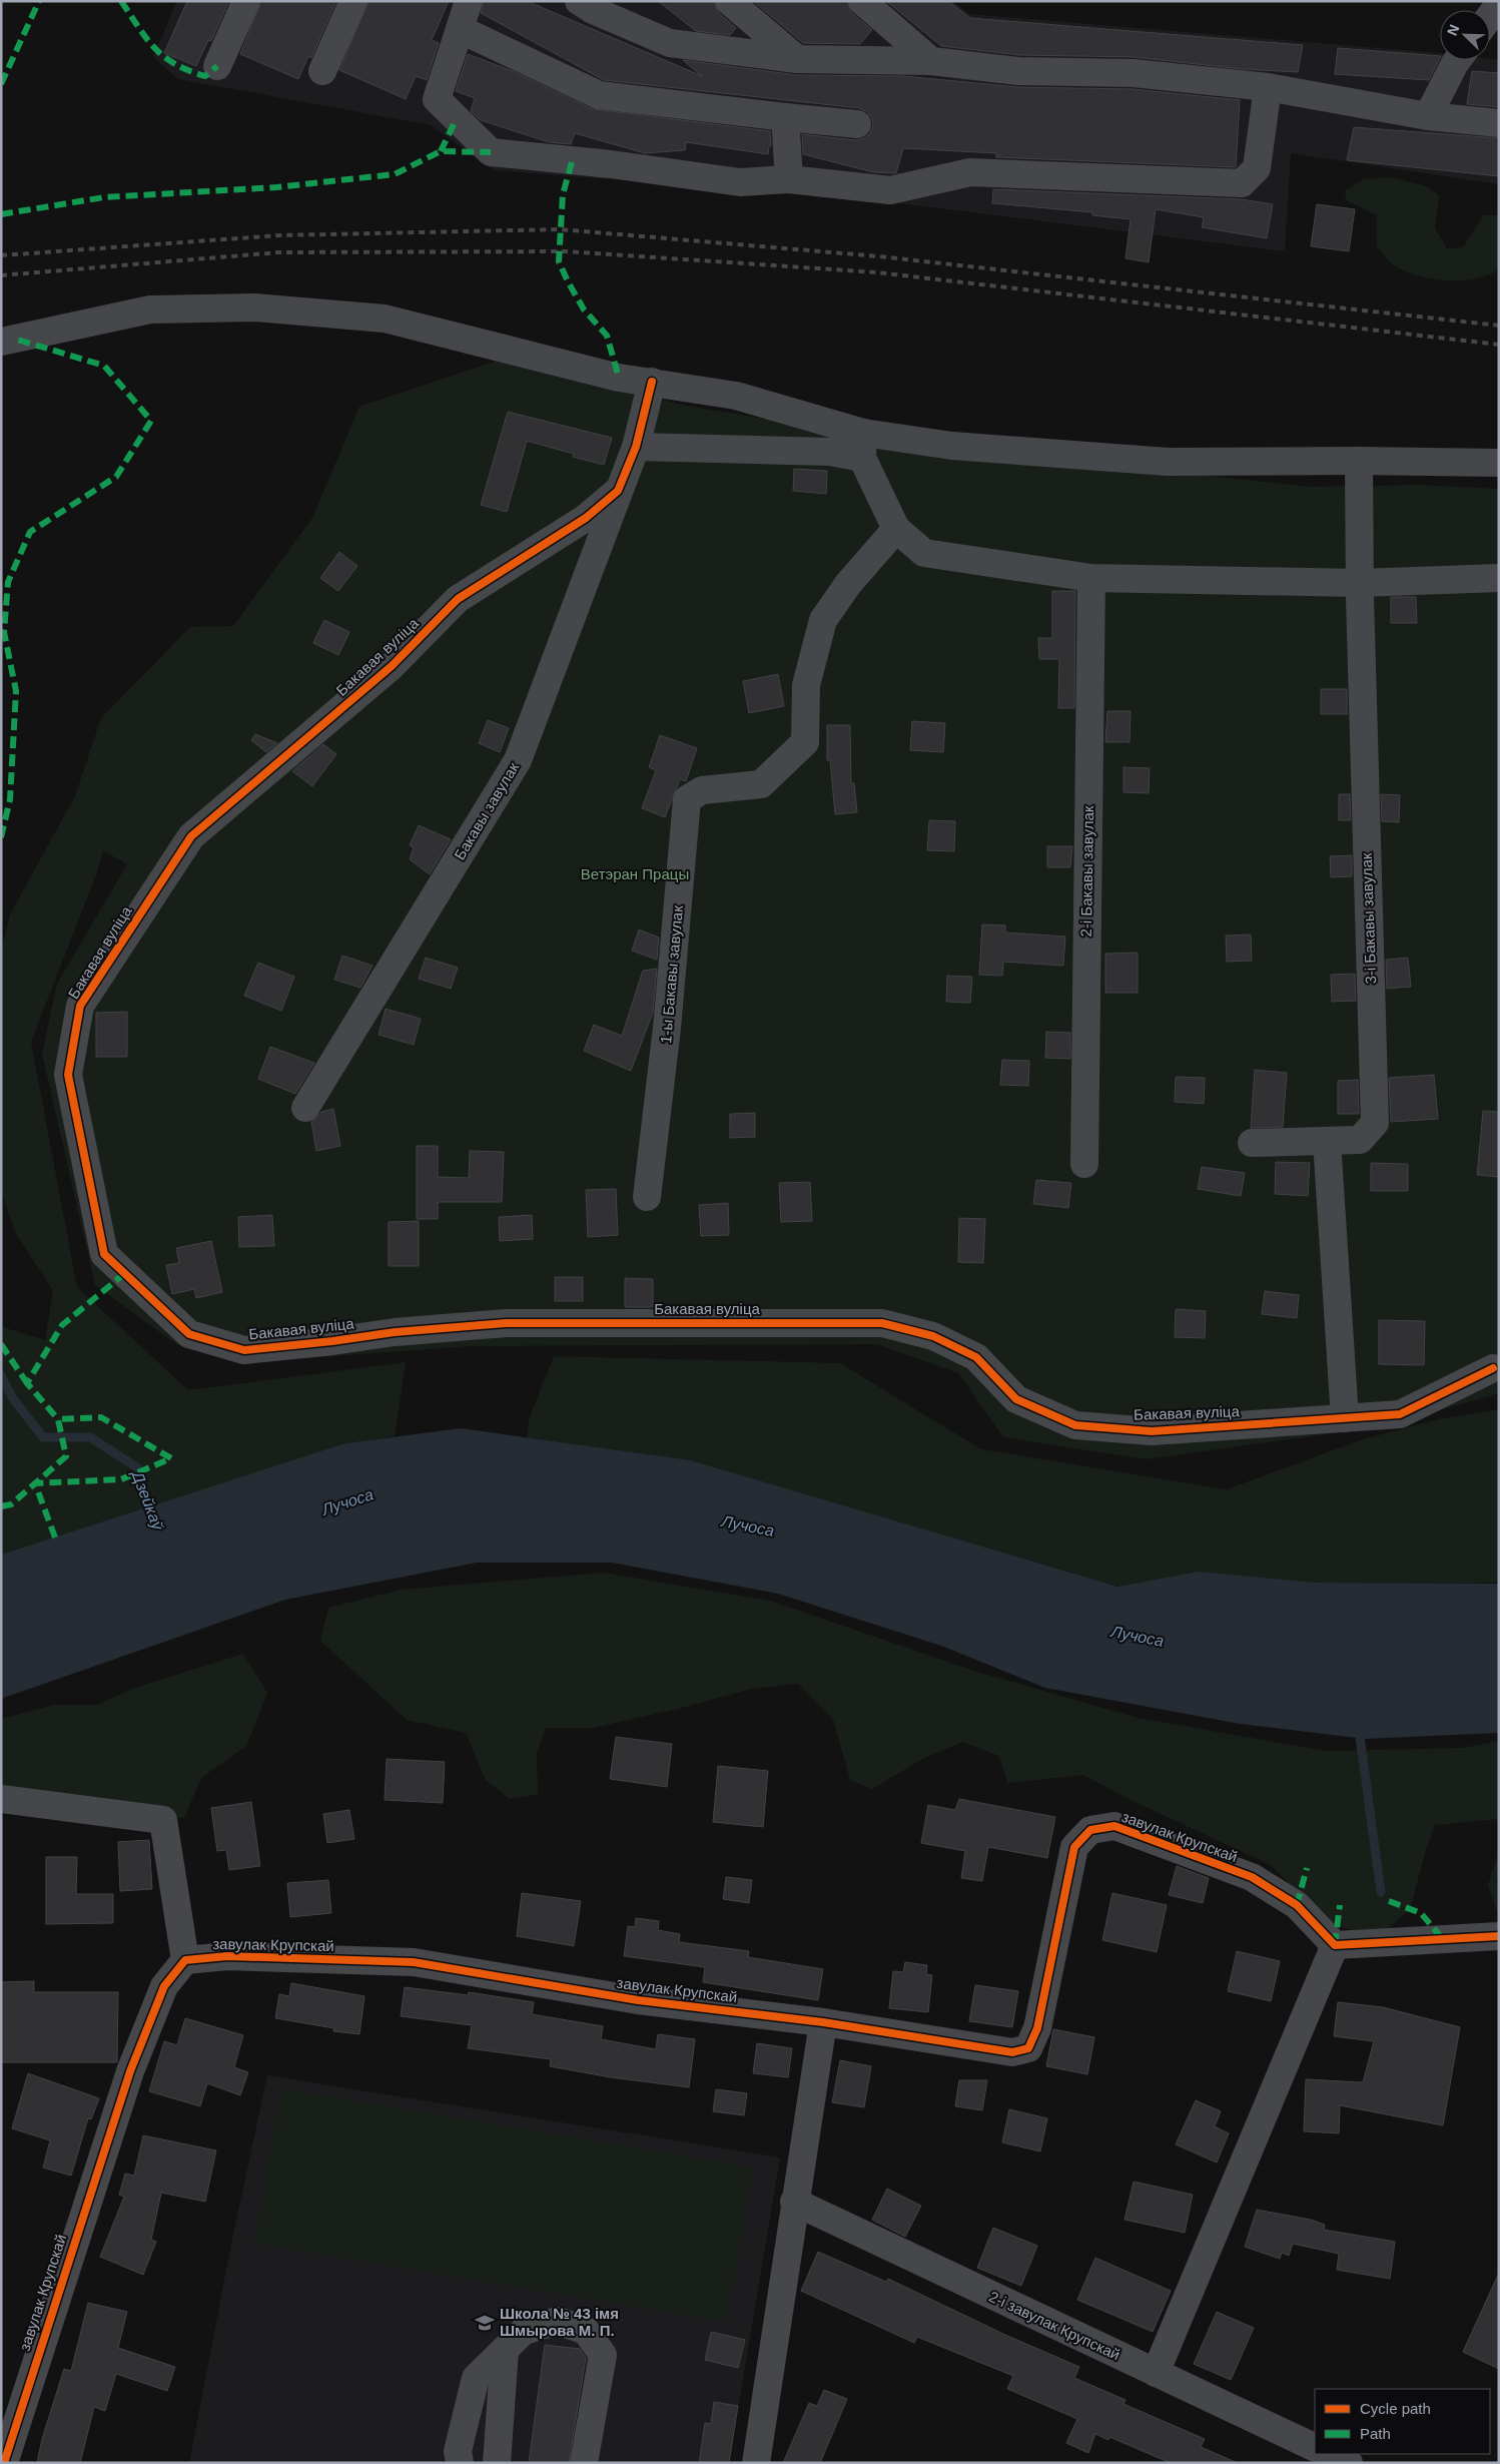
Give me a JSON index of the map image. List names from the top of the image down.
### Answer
{
  "streets": {
    "street": [
      "Бакавая вуліца",
      "Бакавы завулак",
      "2-і Бакавы завулак",
      "3-і Бакавы завулак",
      "1-ы Бакавы завулак",
      "завулак Крупскай",
      "2-і завулак Крупскай"
    ]
  },
  "crossings": [
    ["Бакавая вуліца", "Бакавы завулак"]
  ],
  "water": ["Дзейкаў", "Лучоса"],
  "parks": ["Ветэран Працы"],
  "places": {
    "school or university": ["Школа № 43 імя Шмырова М. П."]
  },
  "legend": ["Cycle path", "Path"],
  "north": "top left"
}
